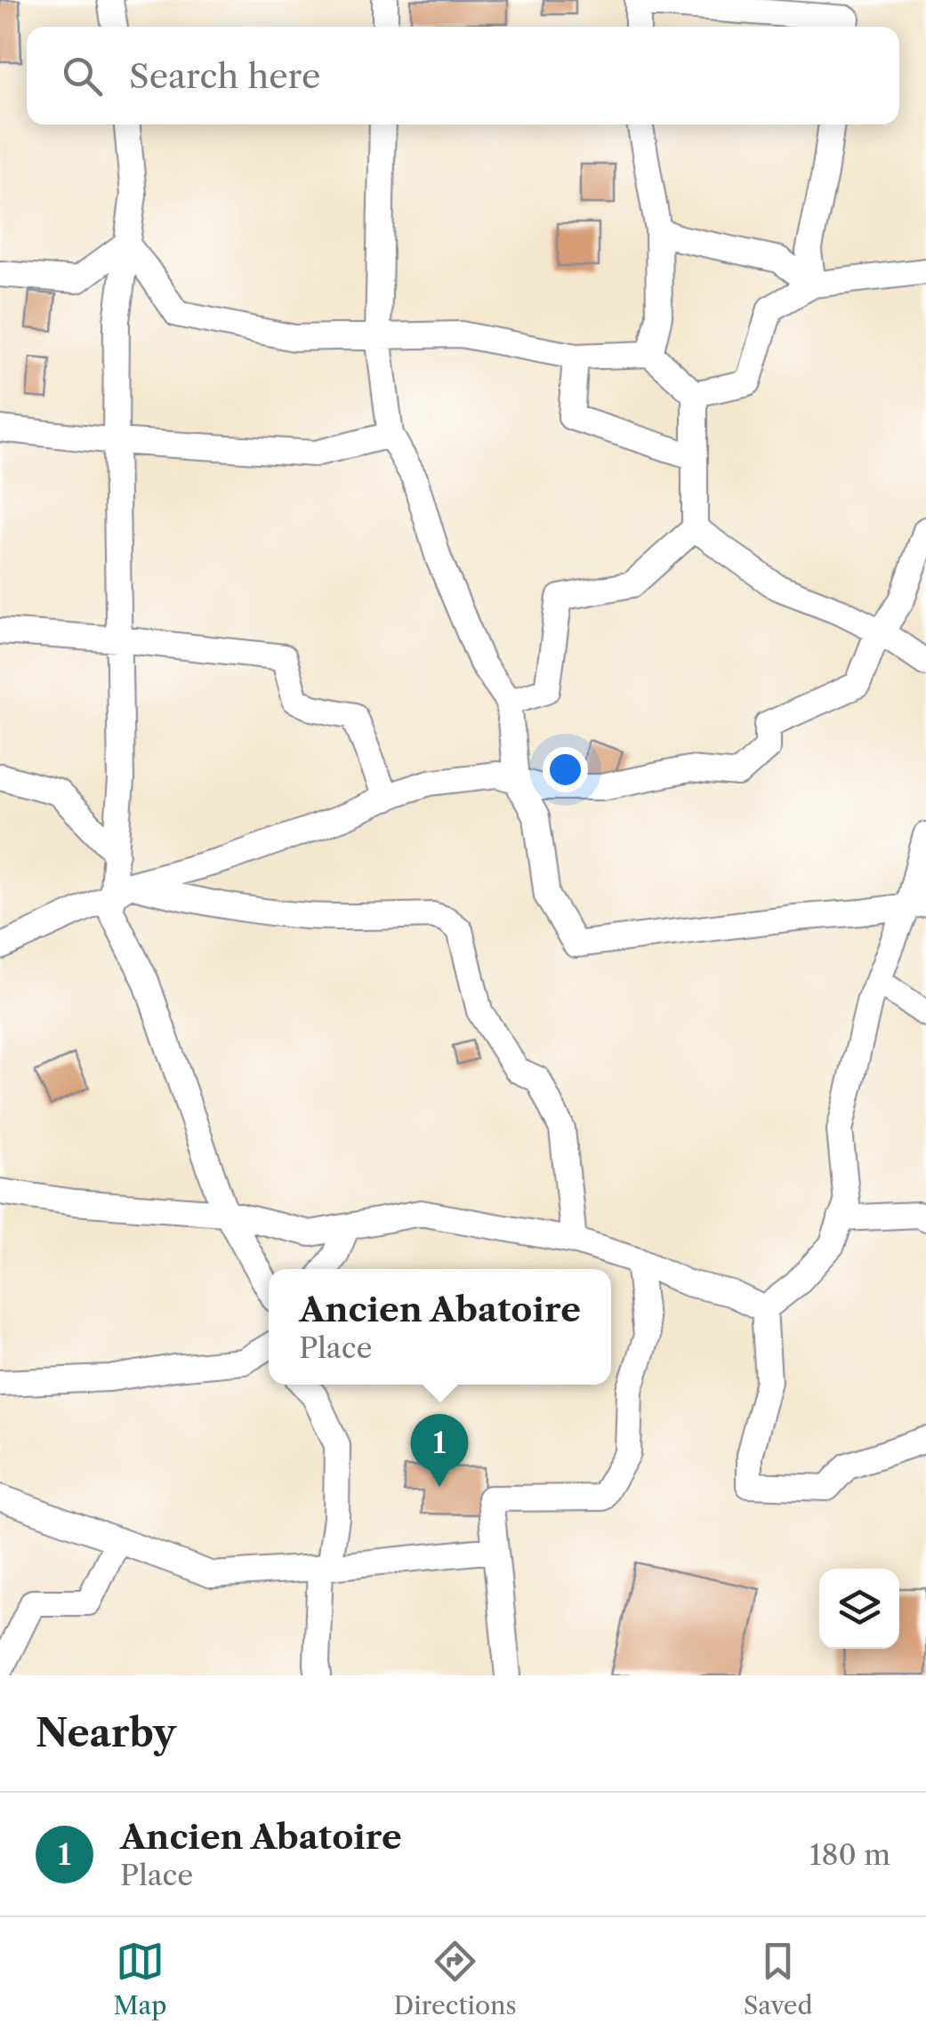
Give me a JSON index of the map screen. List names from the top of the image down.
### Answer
{
  "page": {
    "search": "Search here",
    "popup": ["Ancien Abatoire", "Place"],
    "pins": "1",
    "heading": "Nearby",
    "list": [
      {
        "mark": "1",
        "name": "Ancien Abatoire",
        "note": "Place",
        "value": "180 m"
      }
    ],
    "nav": ["Map", "Directions", "Saved"]
  }
}
